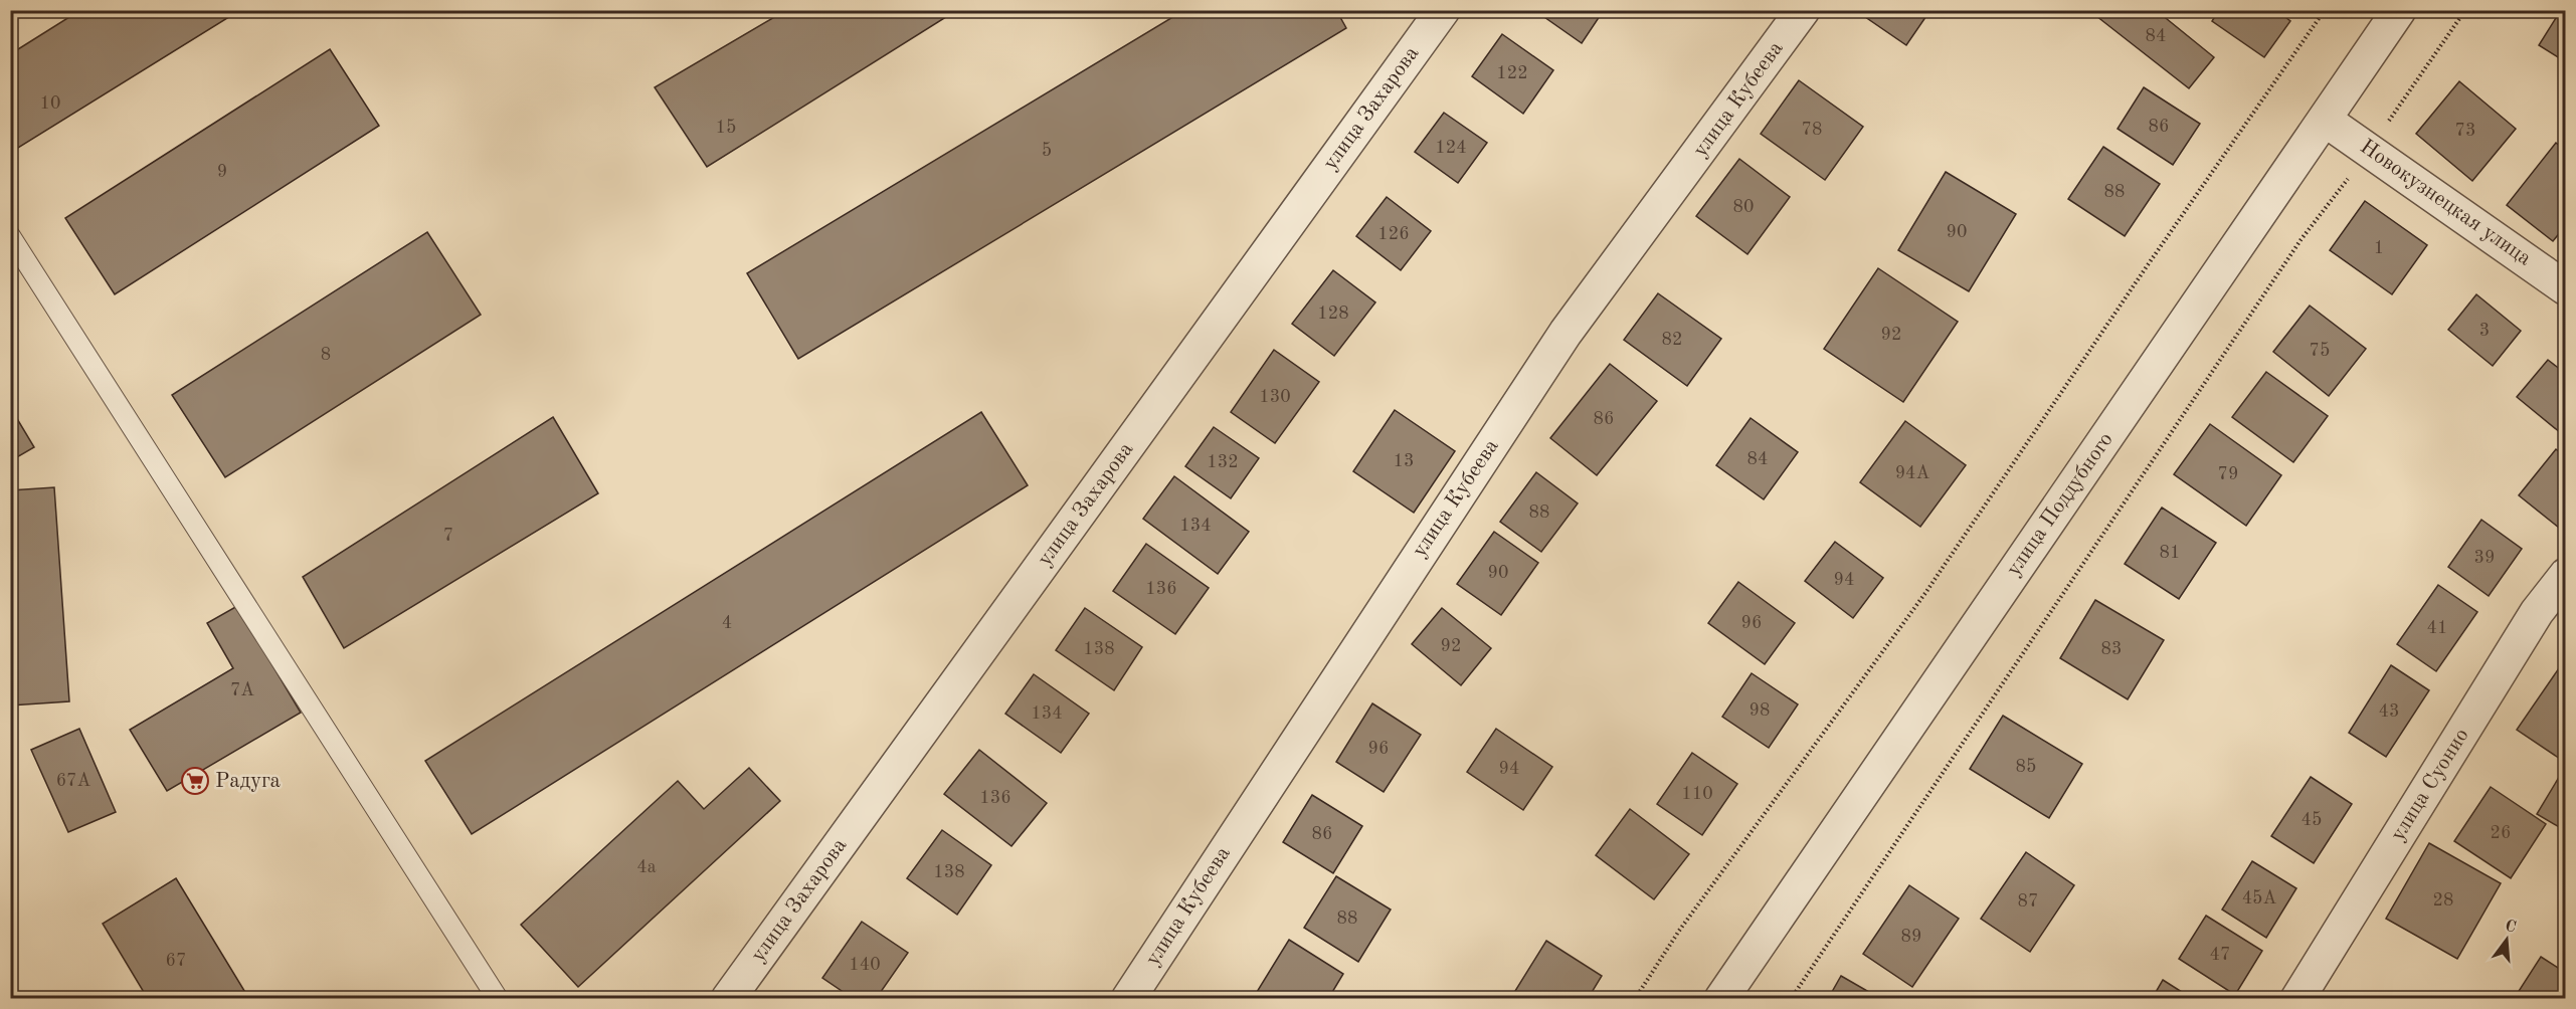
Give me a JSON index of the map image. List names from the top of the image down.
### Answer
{
  "streets": {
    "street": [
      "улица Кубеева",
      "улица Захарова",
      "Новокузнецкая улица",
      "улица Поддубного",
      "улица Суонио"
    ]
  },
  "crossings": [
    ["Новокузнецкая улица", "улица Поддубного"]
  ],
  "places": {
    "supermarket": ["Радуга"]
  },
  "house_numbers": [
    "84",
    "122",
    "10",
    "86",
    "15",
    "78",
    "73",
    "124",
    "5",
    "9",
    "88",
    "80",
    "90",
    "126",
    "1",
    "128",
    "3",
    "92",
    "82",
    "75",
    "8",
    "130",
    "86",
    "84",
    "13",
    "132",
    "94А",
    "79",
    "88",
    "134",
    "7",
    "81",
    "39",
    "90",
    "94",
    "136",
    "4",
    "96",
    "41",
    "92",
    "138",
    "83",
    "7А",
    "98",
    "43",
    "134",
    "96",
    "85",
    "94",
    "67А",
    "110",
    "136",
    "45",
    "26",
    "86",
    "4а",
    "138",
    "45А",
    "28",
    "87",
    "88",
    "89",
    "47",
    "67",
    "140"
  ],
  "north": "top"
}
